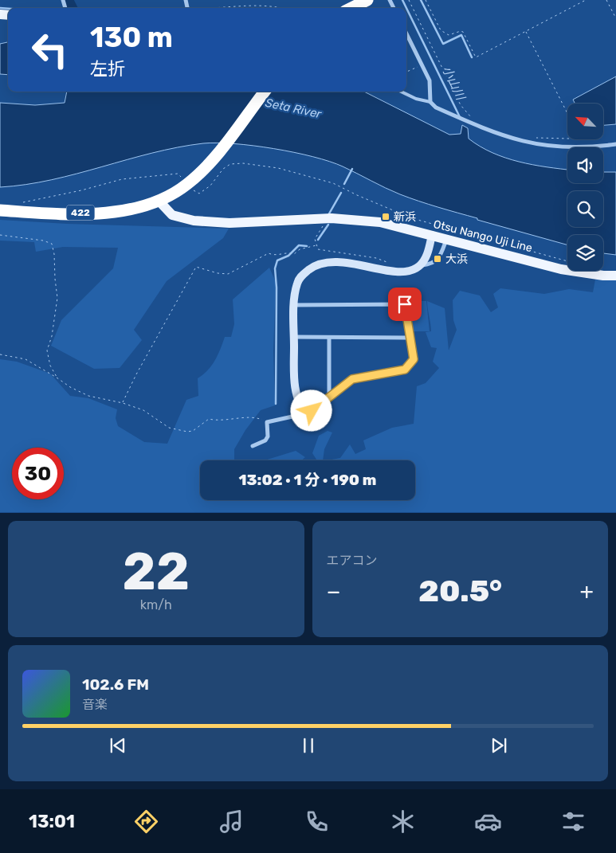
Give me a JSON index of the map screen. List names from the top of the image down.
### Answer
{
  "streets": {
    "highway": ["422"],
    "main road": ["Otsu Nango Uji Line"]
  },
  "crossings": [
    ["422", "Otsu Nango Uji Line"]
  ],
  "water": ["小山川", "Seta River"],
  "places": {
    "transit": ["新浜", "大浜"]
  },
  "north": "top left",
  "page": {
    "turn": ["130 m", "左折"],
    "limit": "30",
    "trip": "13:02 · 1 分 · 190 m",
    "tile": [
      ["22", "km/h"],
      "エアコン"
    ],
    "heat": ["−", "20.5°", "+"],
    "song": ["102.6 FM", "音楽"],
    "tabs": "13:01"
  }
}
